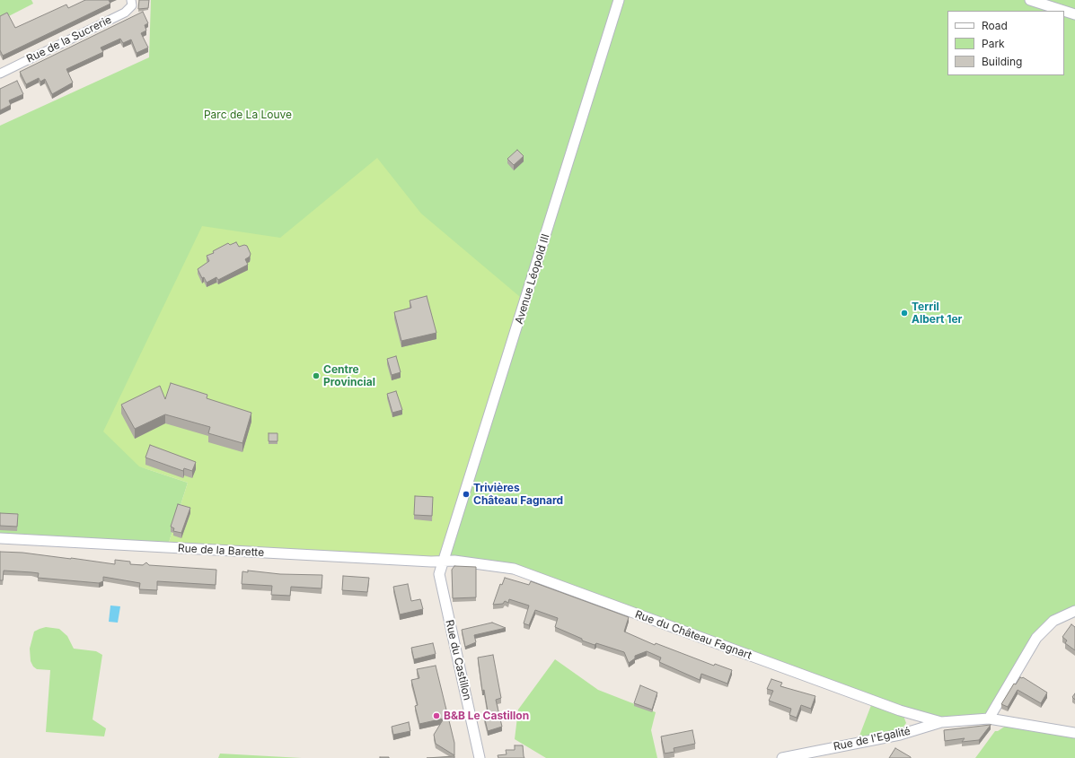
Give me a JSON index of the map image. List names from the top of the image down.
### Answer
{
  "streets": {
    "street": [
      "Rue de la Sucrerie",
      "Avenue Léopold III",
      "Rue de la Barette",
      "Rue du Château Fagnart",
      "Rue du Castillon",
      "Rue de l'Egalité"
    ]
  },
  "crossings": [
    ["Avenue Léopold III", "Rue de la Barette"],
    ["Avenue Léopold III", "Rue du Château Fagnart"],
    ["Avenue Léopold III", "Rue du Castillon"],
    ["Rue de la Barette", "Rue du Château Fagnart"],
    ["Rue de la Barette", "Rue du Castillon"],
    ["Rue du Château Fagnart", "Rue du Castillon"],
    ["Rue du Château Fagnart", "Rue de l'Egalité"]
  ],
  "parks": ["Parc de La Louve"],
  "places": [
    "Terril Albert 1er",
    "Centre Provincial",
    "Trivières Château Fagnard",
    "B&B Le Castillon"
  ],
  "legend": ["Road", "Park", "Building"]
}
